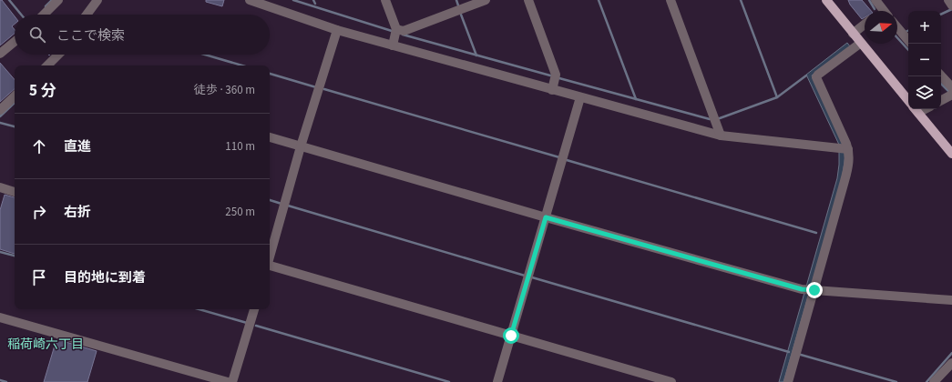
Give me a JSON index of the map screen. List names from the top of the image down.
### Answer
{
  "districts": ["稲荷崎六丁目"],
  "north": "right",
  "page": {
    "map_buttons": ["+", "−"],
    "search": "ここで検索",
    "heading": ["5 分", "徒歩 · 360 m"],
    "list": [
      ["直進", "110 m"],
      ["右折", "250 m"],
      "目的地に到着"
    ]
  }
}
